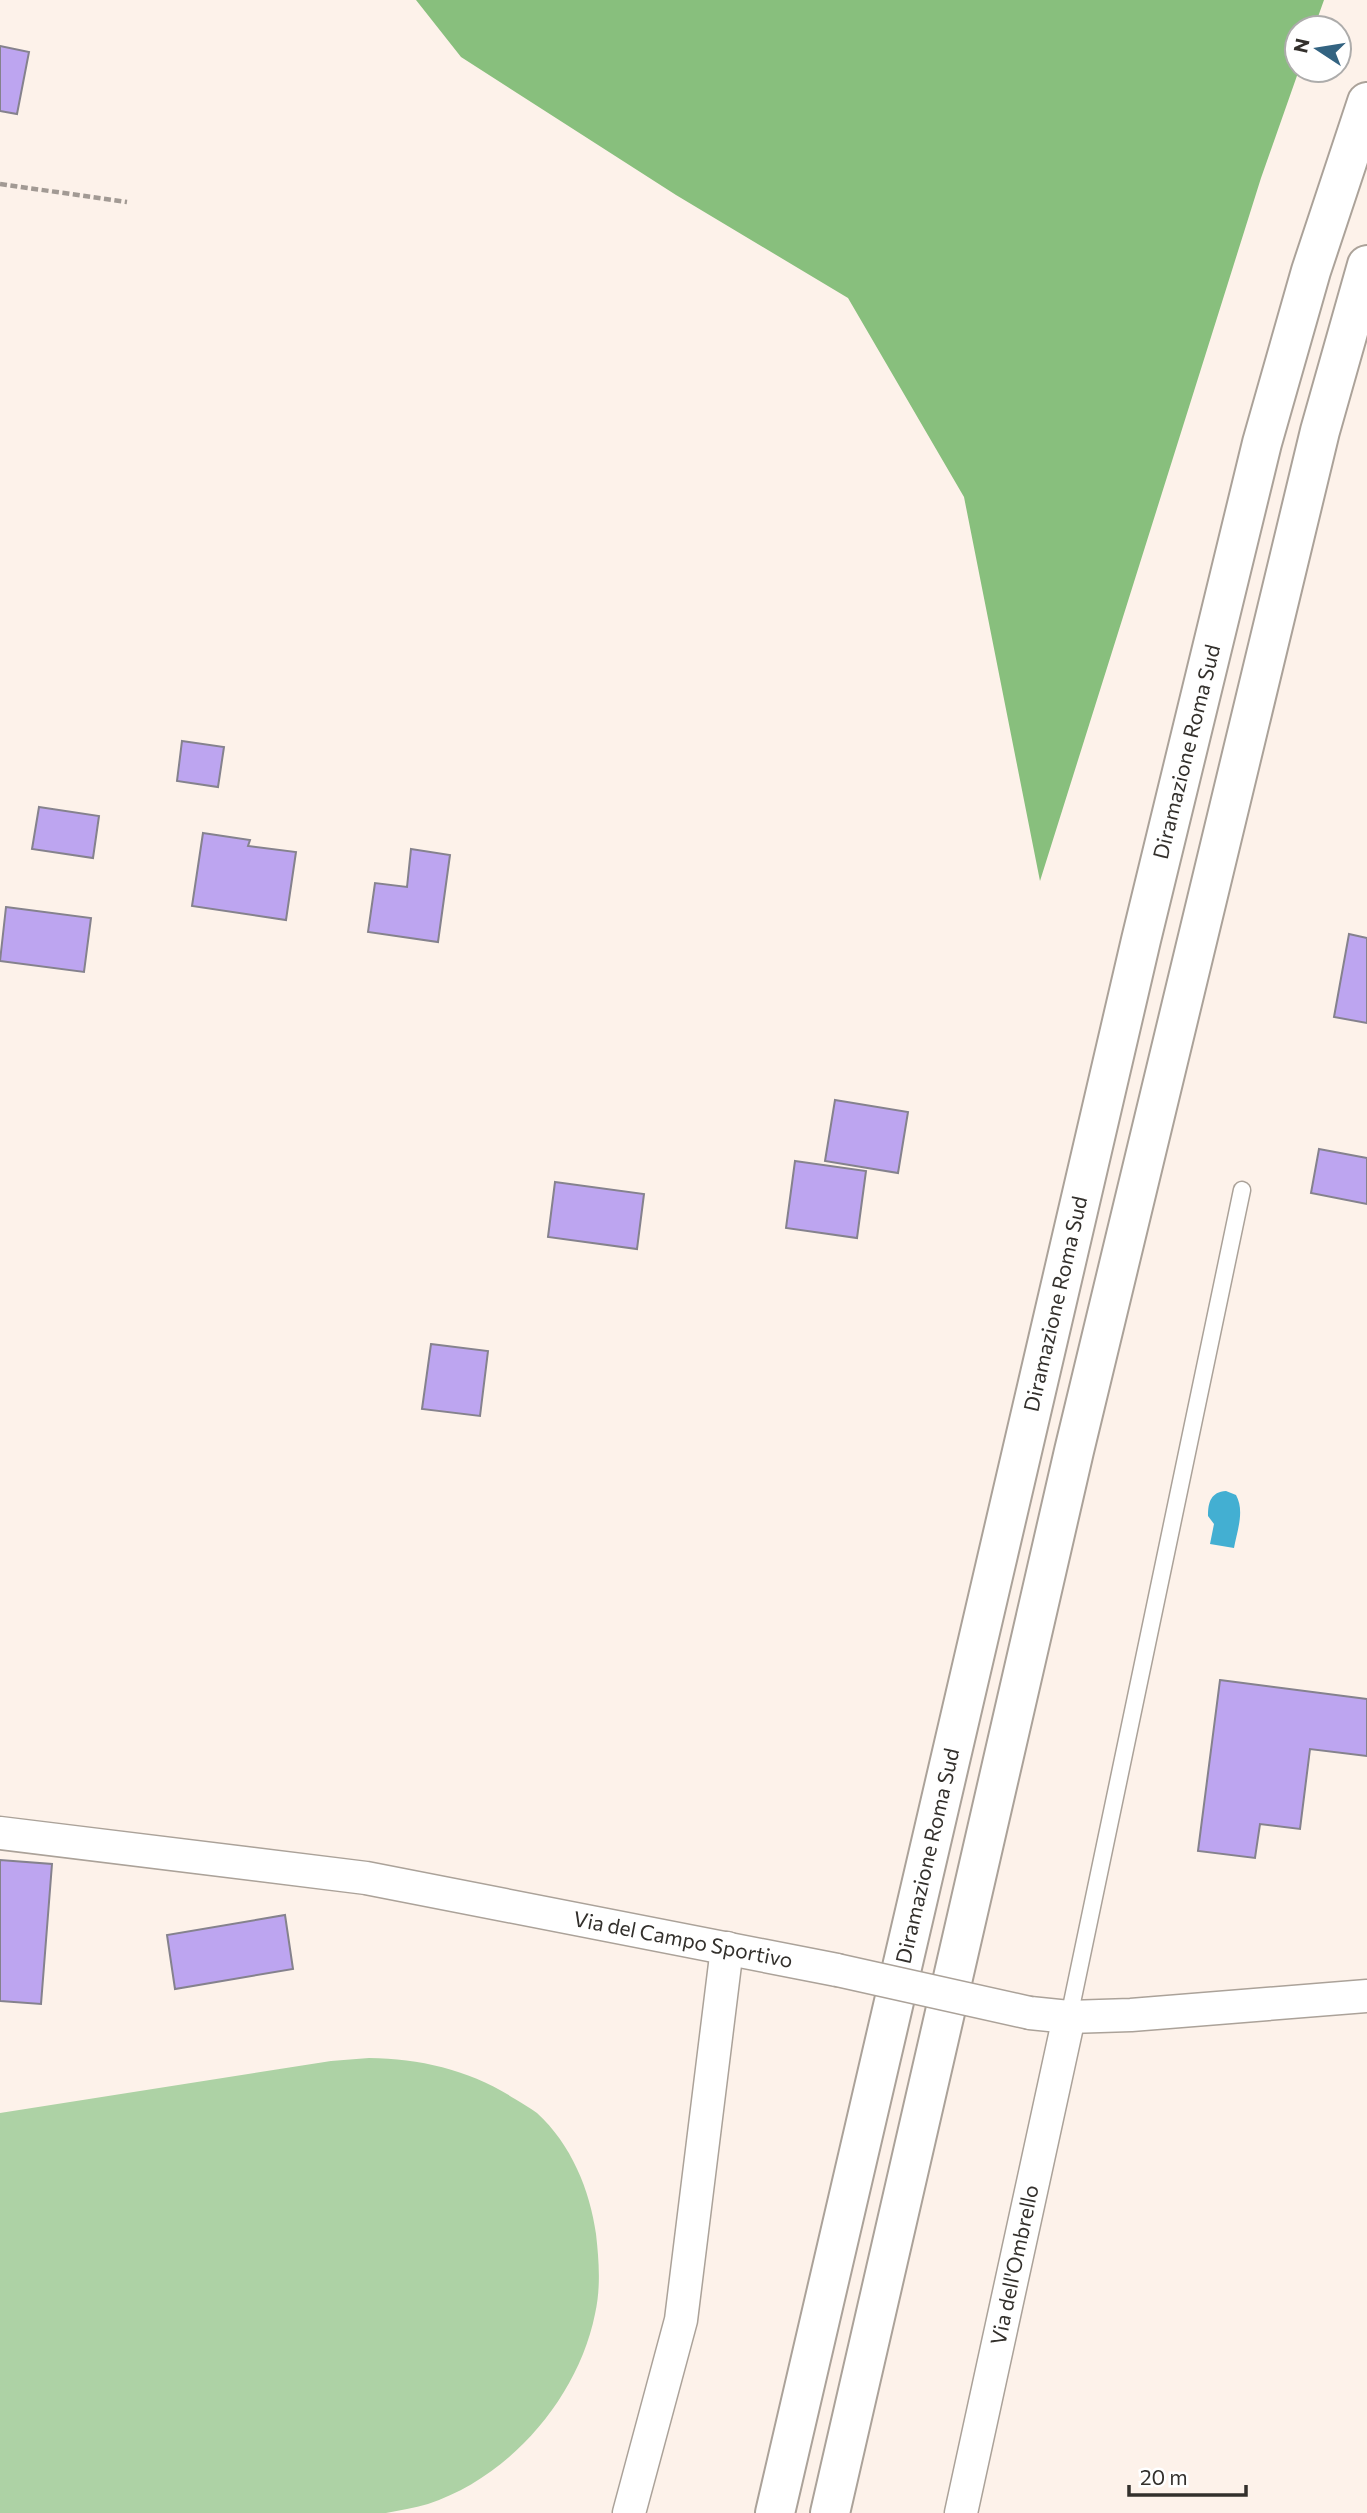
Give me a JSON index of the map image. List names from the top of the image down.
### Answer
{
  "streets": {
    "highway": ["Diramazione Roma Sud"],
    "street": ["Via del Campo Sportivo", "Via dell'Ombrello"]
  },
  "crossings": [
    ["Via del Campo Sportivo", "Via dell'Ombrello"]
  ],
  "scale_bar": "20 m",
  "north": "left"
}
